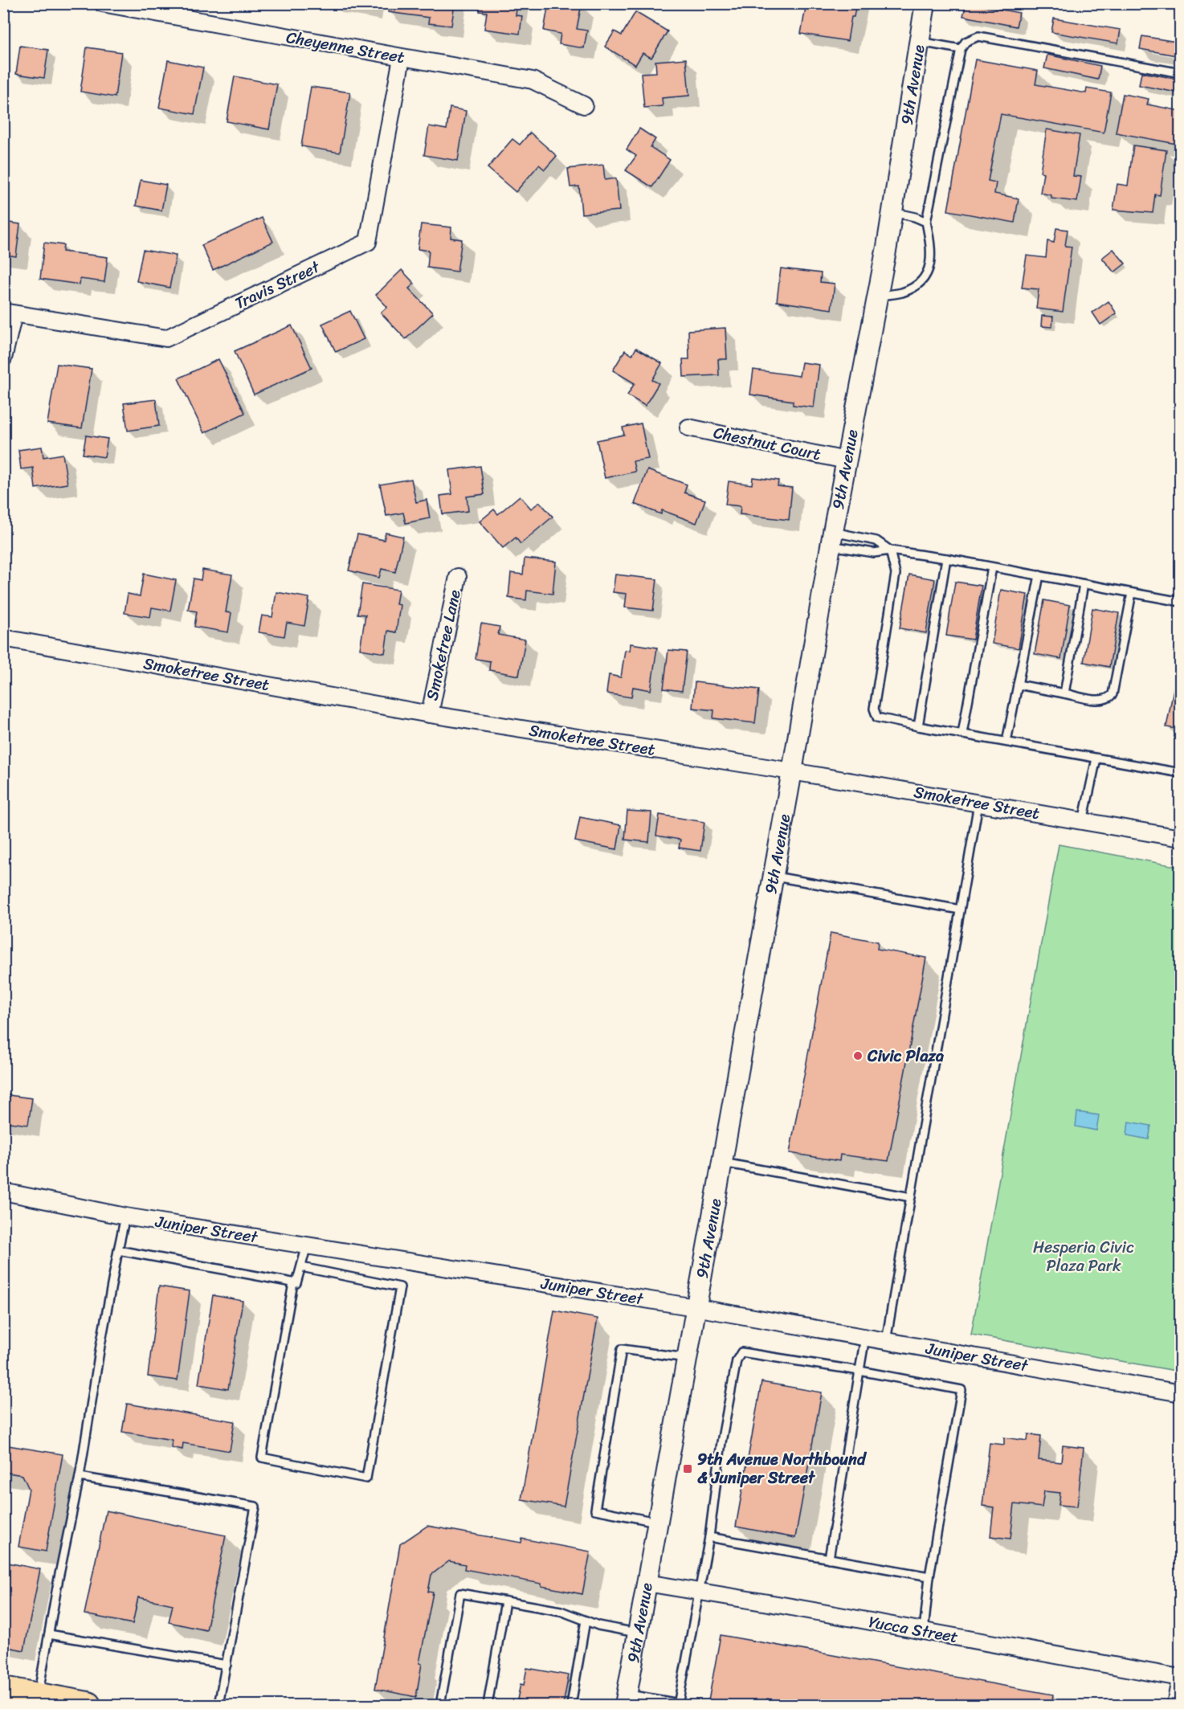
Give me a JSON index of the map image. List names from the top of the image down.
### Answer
{
  "streets": {
    "street": [
      "Cheyenne Street",
      "9th Avenue",
      "Travis Street",
      "Chestnut Court",
      "Smoketree Lane",
      "Smoketree Street",
      "Juniper Street",
      "Yucca Street"
    ]
  },
  "crossings": [
    ["Cheyenne Street", "Travis Street"],
    ["9th Avenue", "Chestnut Court"],
    ["9th Avenue", "Smoketree Street"],
    ["9th Avenue", "Juniper Street"],
    ["9th Avenue", "Yucca Street"],
    ["Smoketree Lane", "Smoketree Street"]
  ],
  "parks": ["Hesperia Civic Plaza Park"],
  "places": {
    "other": ["Civic Plaza"],
    "transit": ["9th Avenue Northbound & Juniper Street"]
  }
}
